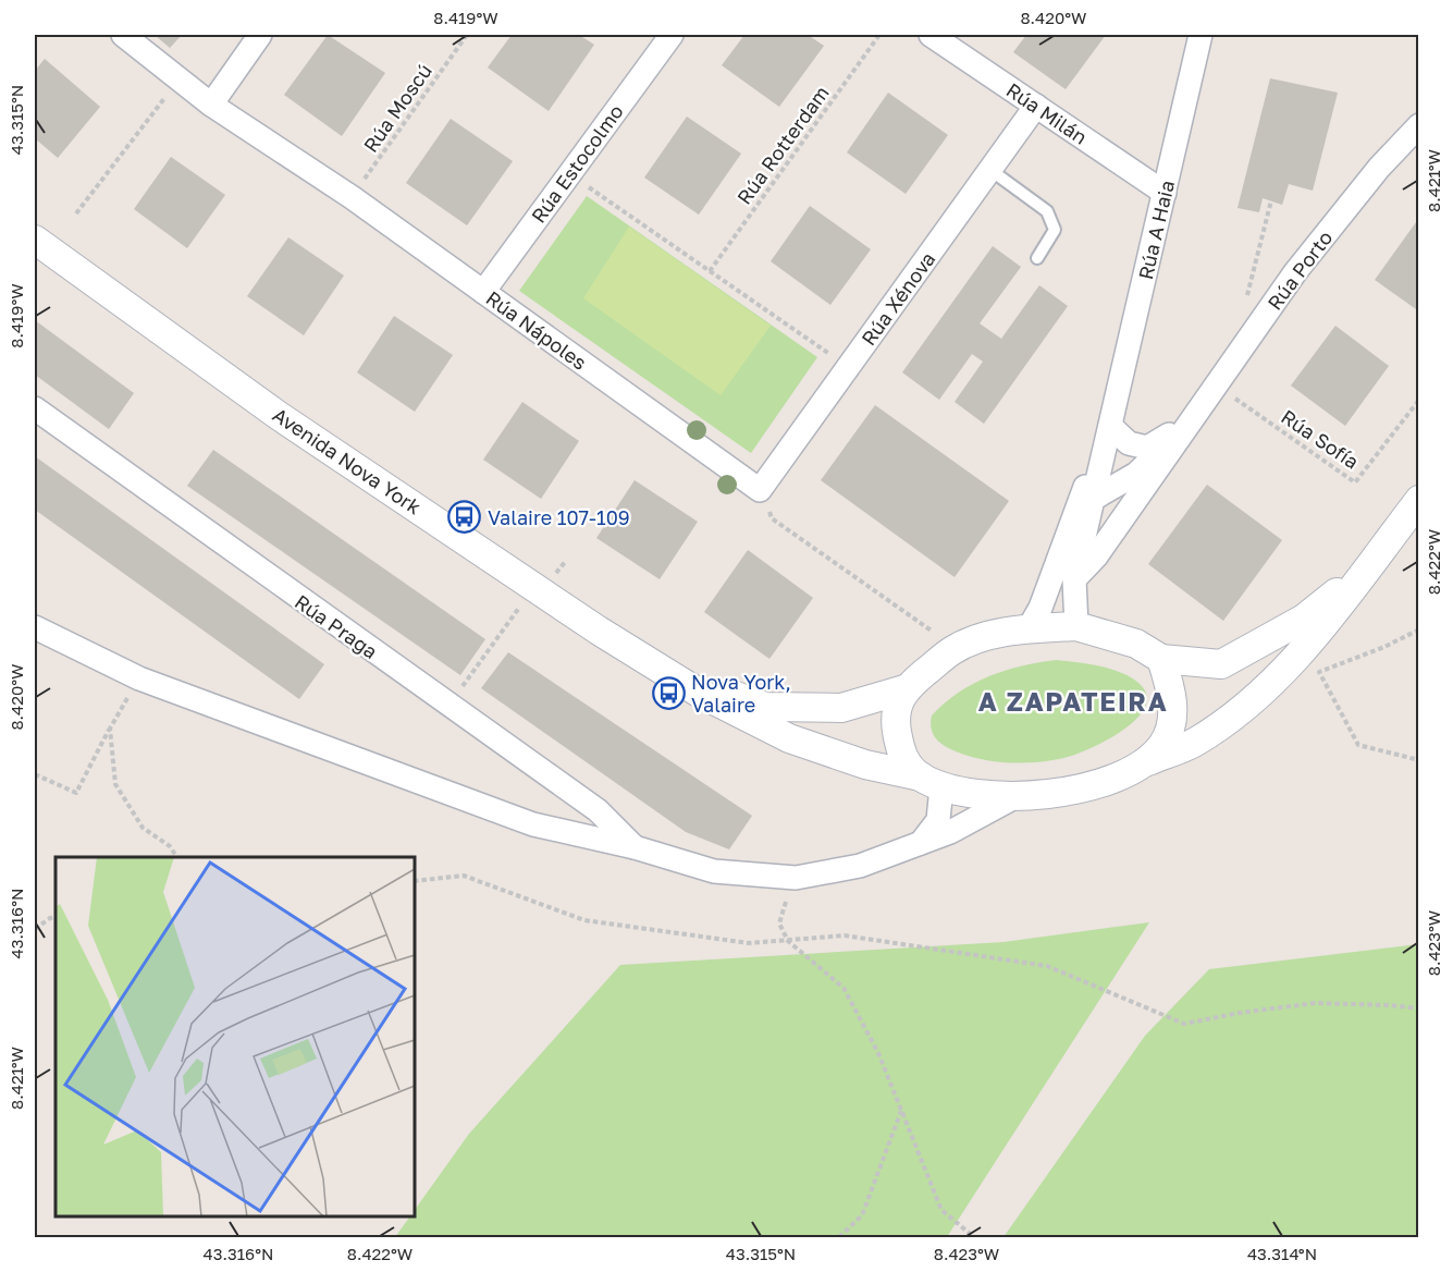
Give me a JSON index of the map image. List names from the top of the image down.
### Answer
{
  "streets": {
    "street": [
      "Rúa Milán",
      "Rúa Estocolmo",
      "Rúa A Haia",
      "Rúa Porto",
      "Rúa Xénova",
      "Rúa Nápoles",
      "Avenida Nova York",
      "Rúa Praga"
    ],
    "path": ["Rúa Moscú", "Rúa Rotterdam", "Rúa Sofía"]
  },
  "crossings": [
    ["Rúa Moscú", "Rúa Nápoles"],
    ["Rúa Milán", "Rúa A Haia"],
    ["Rúa Milán", "Rúa Xénova"],
    ["Rúa Estocolmo", "Rúa Nápoles"],
    ["Rúa A Haia", "Rúa Porto"],
    ["Rúa A Haia", "Avenida Nova York"],
    ["Rúa Porto", "Rúa Sofía"],
    ["Rúa Xénova", "Rúa Nápoles"]
  ],
  "districts": ["A ZAPATEIRA"],
  "places": {
    "bus stop": ["Valaire 107-109", "Nova York, Valaire"]
  },
  "coordinates": [
    "8.419°W",
    "8.420°W",
    "43.315°N",
    "8.421°W",
    "8.422°W",
    "43.316°N",
    "8.423°W",
    "43.314°N"
  ]
}
